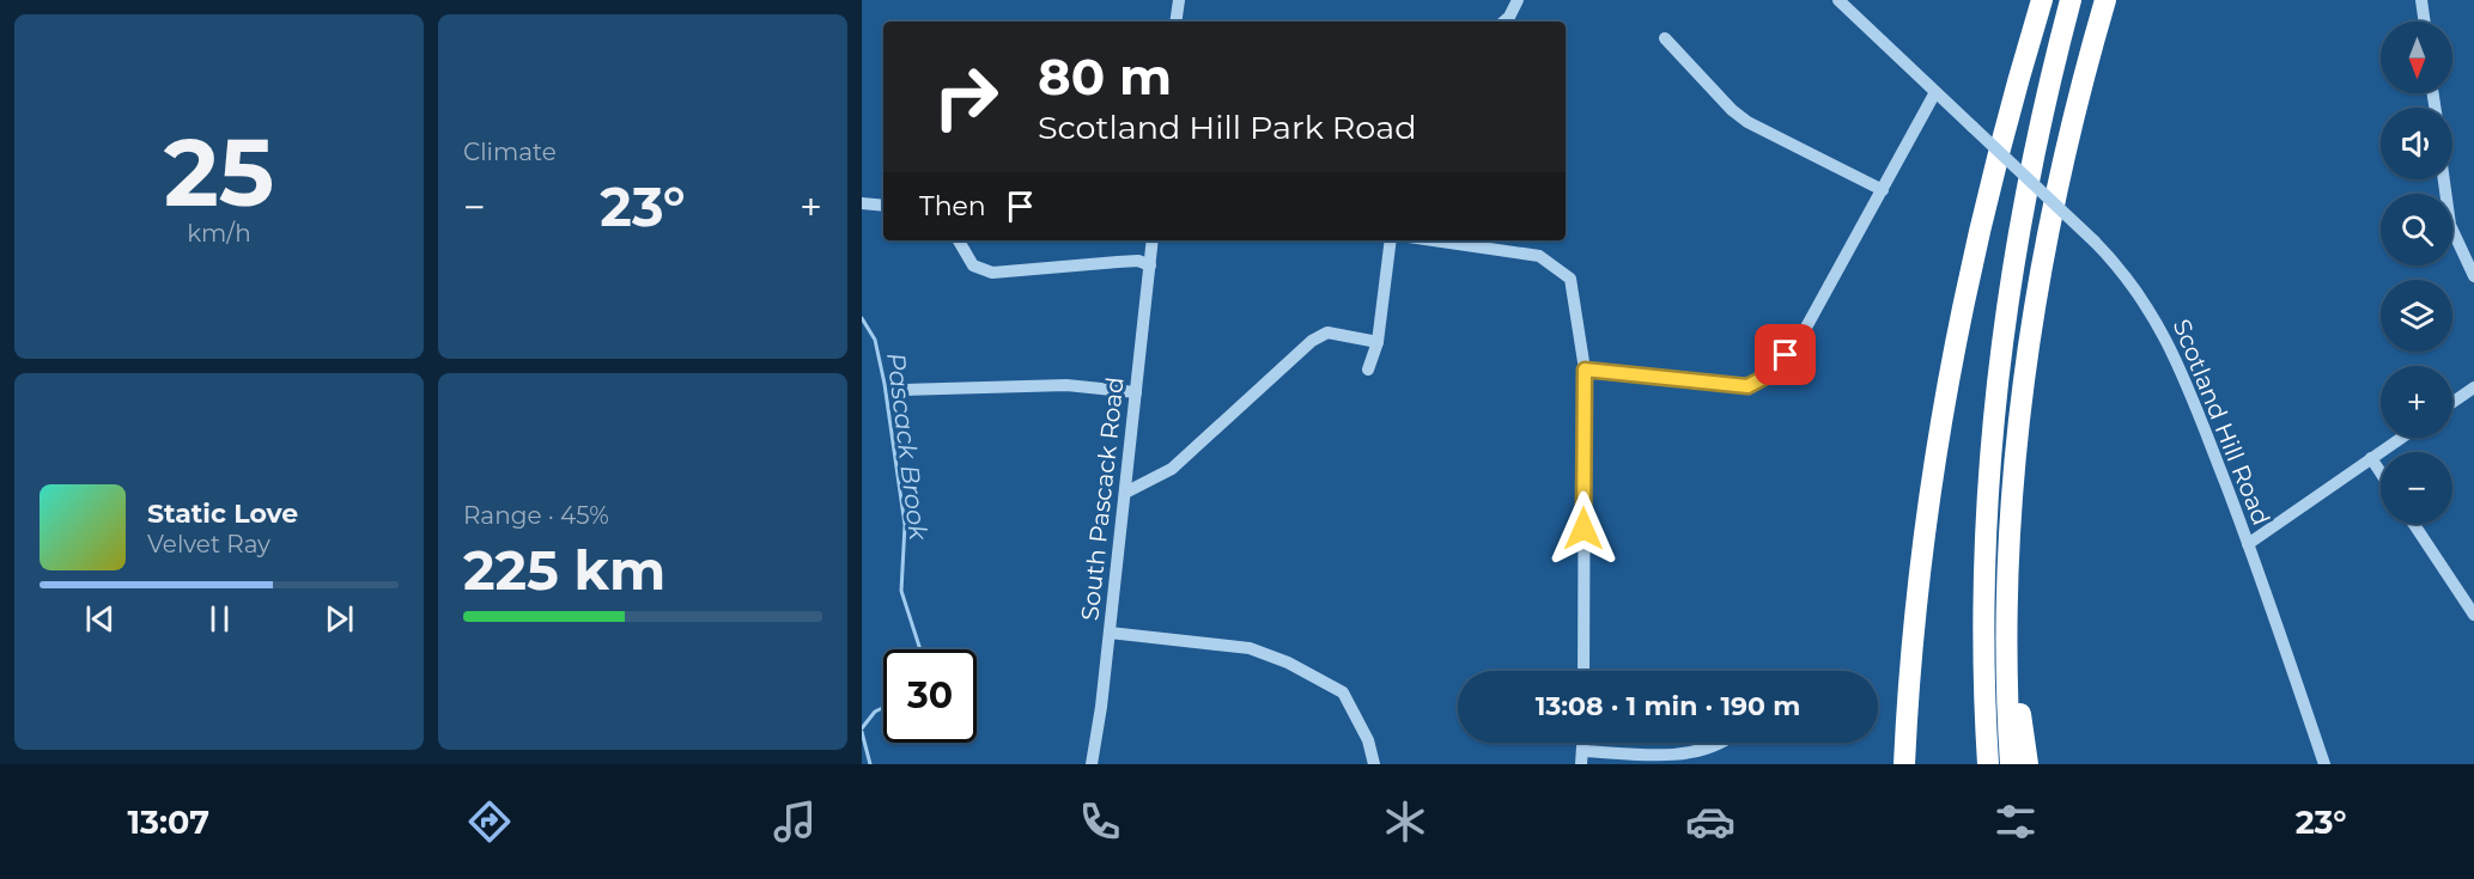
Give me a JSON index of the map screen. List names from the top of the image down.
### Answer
{
  "streets": {
    "street": ["Scotland Hill Road", "South Pascack Road"]
  },
  "water": ["Pascack Brook"],
  "north": "bottom",
  "page": {
    "tile": [
      ["25", "km/h"],
      "Climate",
      ["Range · 45%", "225 km"]
    ],
    "map_buttons": ["+", "−"],
    "turn": ["80 m", "Scotland Hill Park Road"],
    "then": "Then",
    "heat": ["−", "23°", "+"],
    "song": ["Static Love", "Velvet Ray"],
    "limit": "30",
    "trip": "13:08 · 1 min · 190 m",
    "tabs": ["13:07", "23°"]
  }
}
